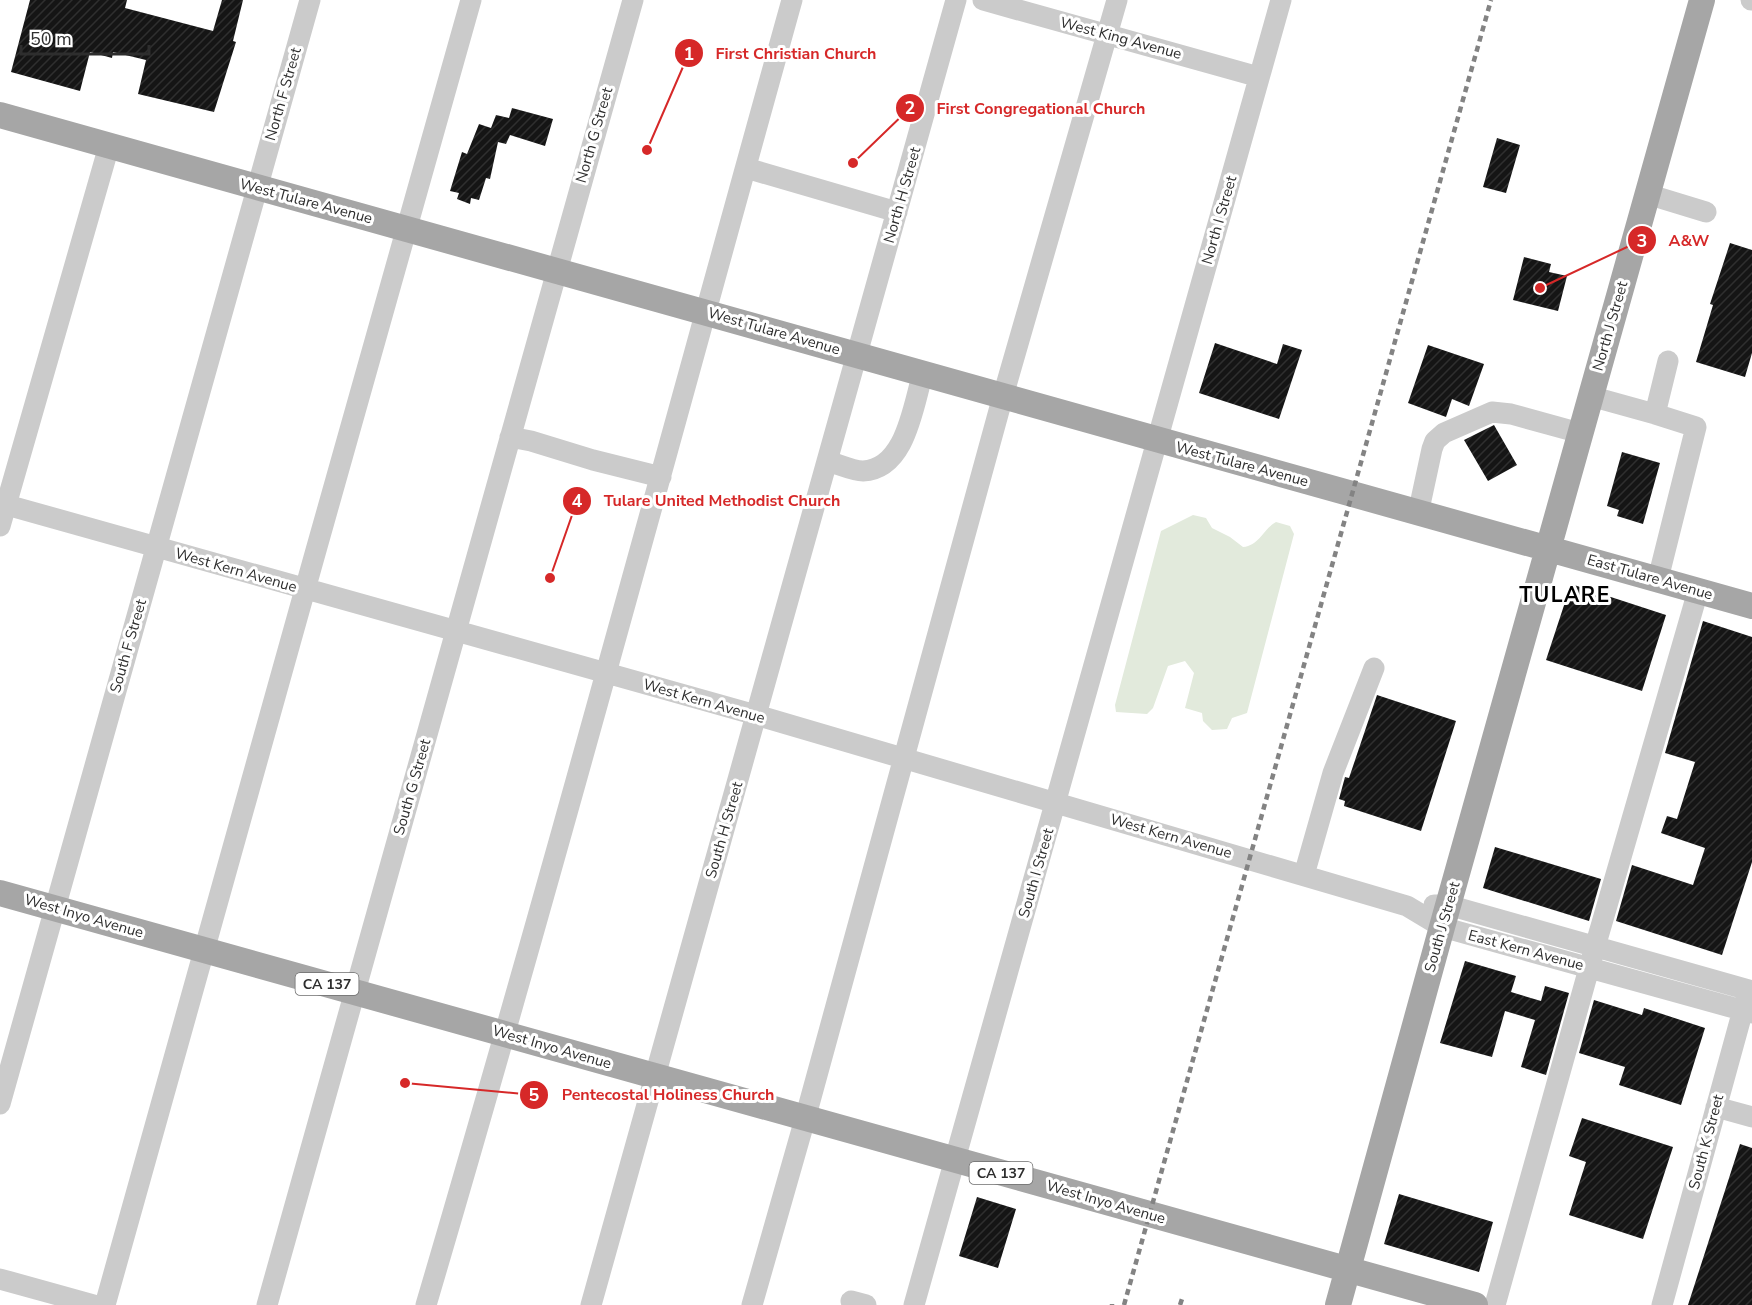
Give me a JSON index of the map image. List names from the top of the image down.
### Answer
{
  "streets": {
    "main road": [
      "West Tulare Avenue",
      "North J Street",
      "East Tulare Avenue",
      "West Inyo Avenue",
      "South J Street",
      "CA 137"
    ],
    "street": [
      "West King Avenue",
      "North F Street",
      "North G Street",
      "North H Street",
      "North I Street",
      "West Kern Avenue",
      "South F Street",
      "South G Street",
      "South H Street",
      "South I Street",
      "East Kern Avenue",
      "South K Street"
    ]
  },
  "crossings": [
    ["West King Avenue", "North I Street"],
    ["North F Street", "West Tulare Avenue"],
    ["North F Street", "South F Street"],
    ["North G Street", "West Tulare Avenue"],
    ["North G Street", "South G Street"],
    ["North H Street", "West Tulare Avenue"],
    ["North H Street", "South H Street"],
    ["West Tulare Avenue", "North I Street"],
    ["West Tulare Avenue", "North J Street"],
    ["West Tulare Avenue", "East Tulare Avenue"],
    ["West Tulare Avenue", "South F Street"],
    ["West Tulare Avenue", "South G Street"],
    ["West Tulare Avenue", "South H Street"],
    ["West Tulare Avenue", "South I Street"],
    ["West Tulare Avenue", "South J Street"],
    ["North I Street", "South I Street"],
    ["North J Street", "East Tulare Avenue"],
    ["North J Street", "South J Street"],
    ["West Kern Avenue", "South F Street"],
    ["West Kern Avenue", "South G Street"],
    ["West Kern Avenue", "South H Street"],
    ["West Kern Avenue", "South I Street"],
    ["West Kern Avenue", "East Kern Avenue"],
    ["East Tulare Avenue", "South J Street"],
    ["South F Street", "West Inyo Avenue"],
    ["South G Street", "West Inyo Avenue"],
    ["South H Street", "West Inyo Avenue"],
    ["South I Street", "West Inyo Avenue"],
    ["West Inyo Avenue", "South J Street"],
    ["West Inyo Avenue", "CA 137"],
    ["South J Street", "East Kern Avenue"],
    ["South J Street", "CA 137"],
    ["East Kern Avenue", "South K Street"]
  ],
  "districts": ["TULARE"],
  "places": [
    "First Christian Church",
    "First Congregational Church",
    "A&W",
    "Tulare United Methodist Church",
    "Pentecostal Holiness Church"
  ],
  "scale_bar": "50 m"
}
